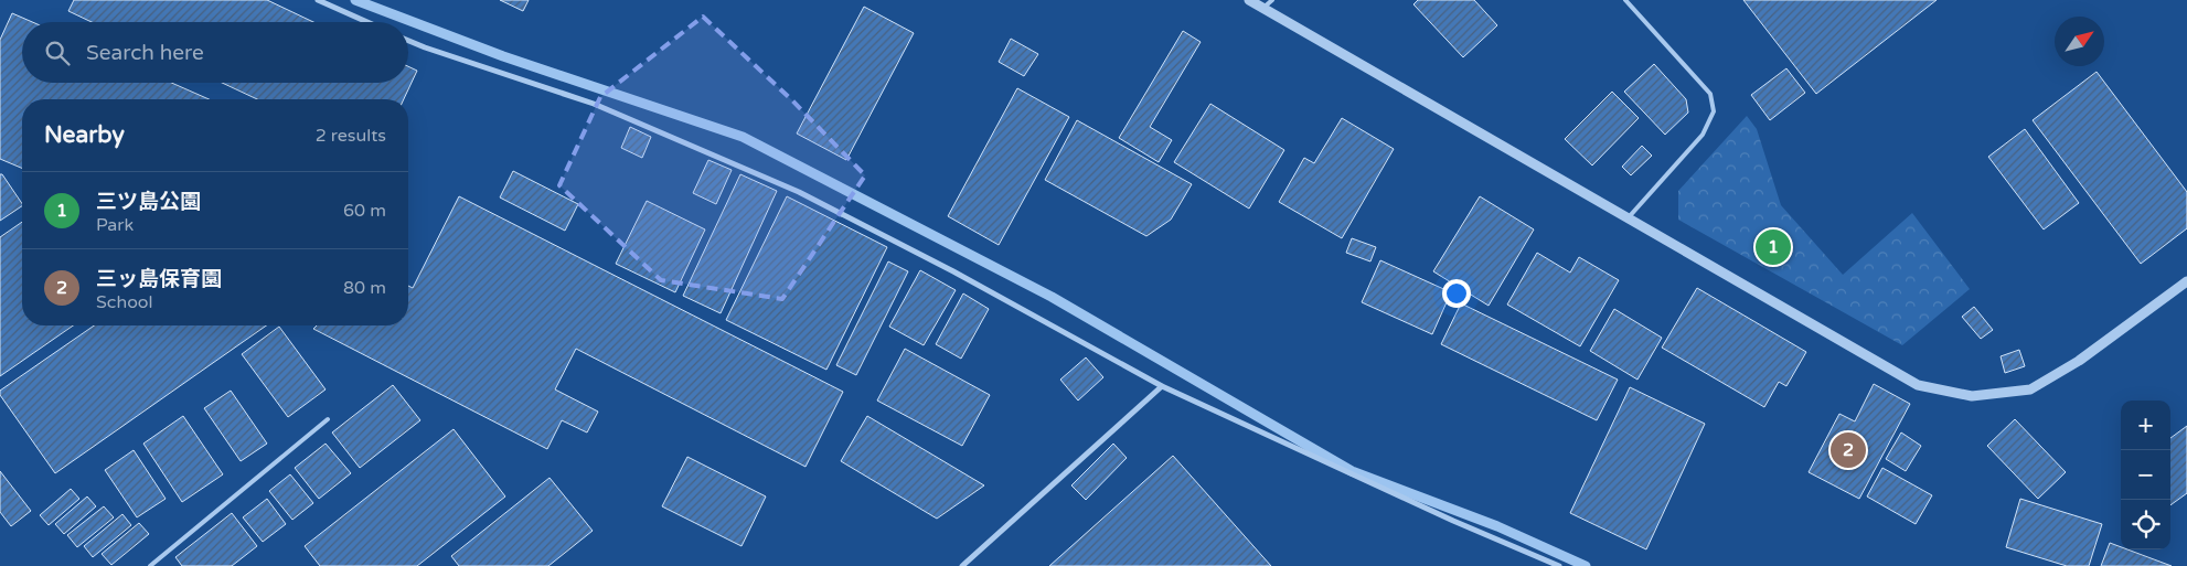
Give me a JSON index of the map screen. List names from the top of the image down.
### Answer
{
  "north": "top right",
  "page": {
    "search": "Search here",
    "heading": ["Nearby", "2 results"],
    "list": [
      {
        "mark": "1",
        "name": "三ツ島公園",
        "note": "Park",
        "value": "60 m"
      },
      {
        "mark": "2",
        "name": "三ッ島保育園",
        "note": "School",
        "value": "80 m"
      }
    ],
    "pins": ["1", "2"],
    "map_buttons": ["+", "−"]
  }
}
